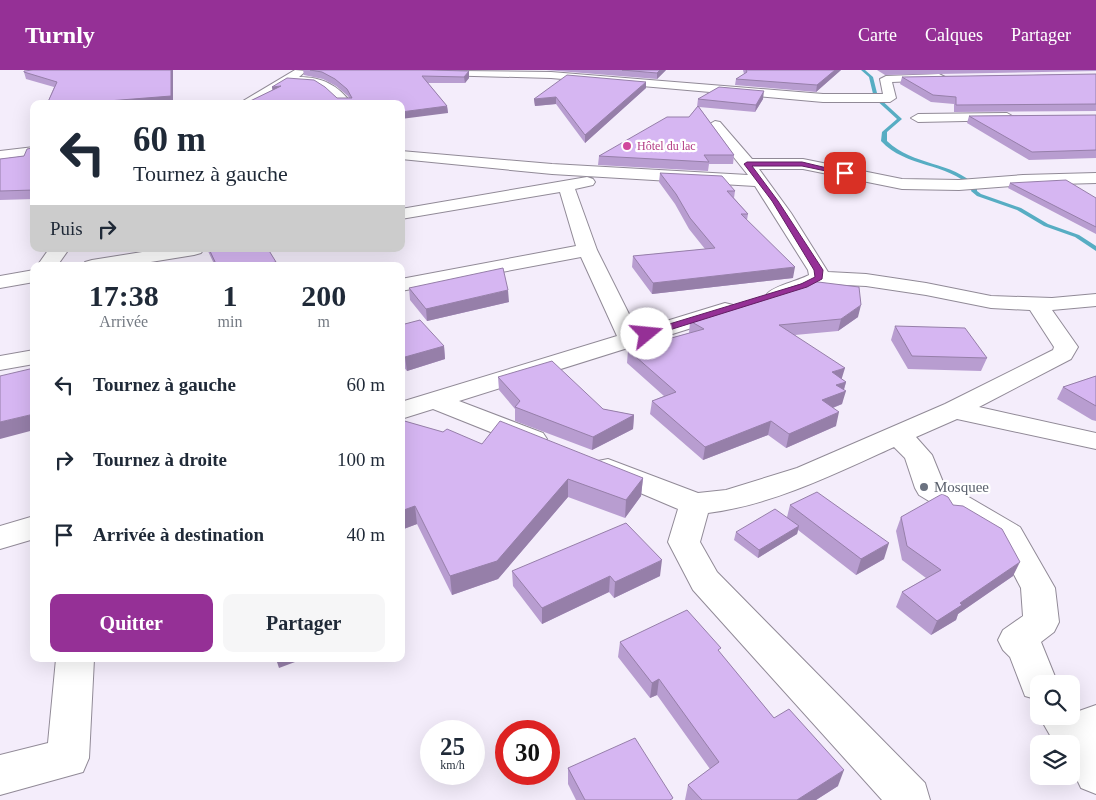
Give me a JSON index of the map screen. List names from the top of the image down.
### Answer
{
  "places": ["Hôtel du lac", "Mosquee"],
  "page": {
    "header": "Turnly",
    "nav": ["Carte", "Calques", "Partager"],
    "turn": ["60 m", "Tournez à gauche"],
    "then": "Puis",
    "eta": [
      "17:38",
      "Arrivée",
      "1",
      "min",
      "200",
      "m"
    ],
    "list": [
      {
        "name": "Tournez à gauche",
        "value": "60 m"
      },
      {
        "name": "Tournez à droite",
        "value": "100 m"
      },
      {
        "name": "Arrivée à destination",
        "value": "40 m"
      }
    ],
    "buttons": ["Quitter", "Partager"],
    "speed": "25 km/h",
    "limit": "30"
  }
}
